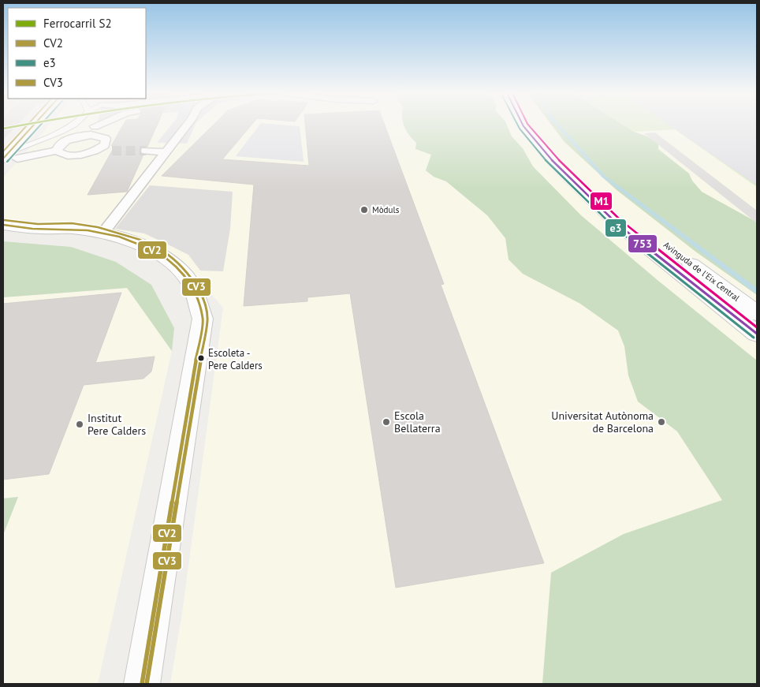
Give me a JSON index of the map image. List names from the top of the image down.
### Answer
{
  "streets": {
    "street": ["Avinguda de l'Eix Central"]
  },
  "places": [
    "Mòduls",
    "Escoleta - Pere Calders",
    "Escola Bellaterra",
    "Universitat Autònoma de Barcelona",
    "Institut Pere Calders"
  ],
  "lines": [
    "rail line S2",
    "transit line CV2",
    "transit line e3",
    "transit line CV3",
    "transit line 753",
    "transit line M1"
  ],
  "legend": [
    "Ferrocarril S2",
    "CV2",
    "e3",
    "CV3"
  ]
}
